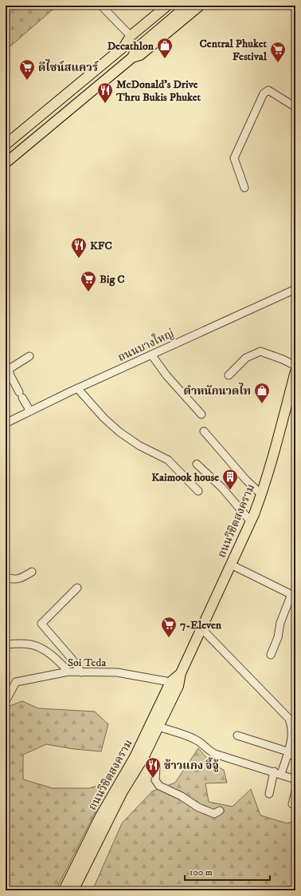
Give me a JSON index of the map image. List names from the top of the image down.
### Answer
{
  "streets": {
    "main road": ["ถนนวิชิตสงคราม"],
    "street": ["ถนนบางใหญ่", "Soi Teda"]
  },
  "crossings": [
    ["ถนนวิชิตสงคราม", "Soi Teda"]
  ],
  "places": {
    "shop": ["Decathlon", "ตำหนักนวดไท"],
    "supermarket": [
      "Central Phuket Festival",
      "ดีไซน์สแควร์",
      "Big C",
      "7-Eleven"
    ],
    "restaurant": ["McDonald's Drive Thru Bukis Phuket", "KFC", "ข้าวแกง จี้จู้"],
    "building": ["Kaimook house"]
  },
  "scale_bar": "100 m"
}
